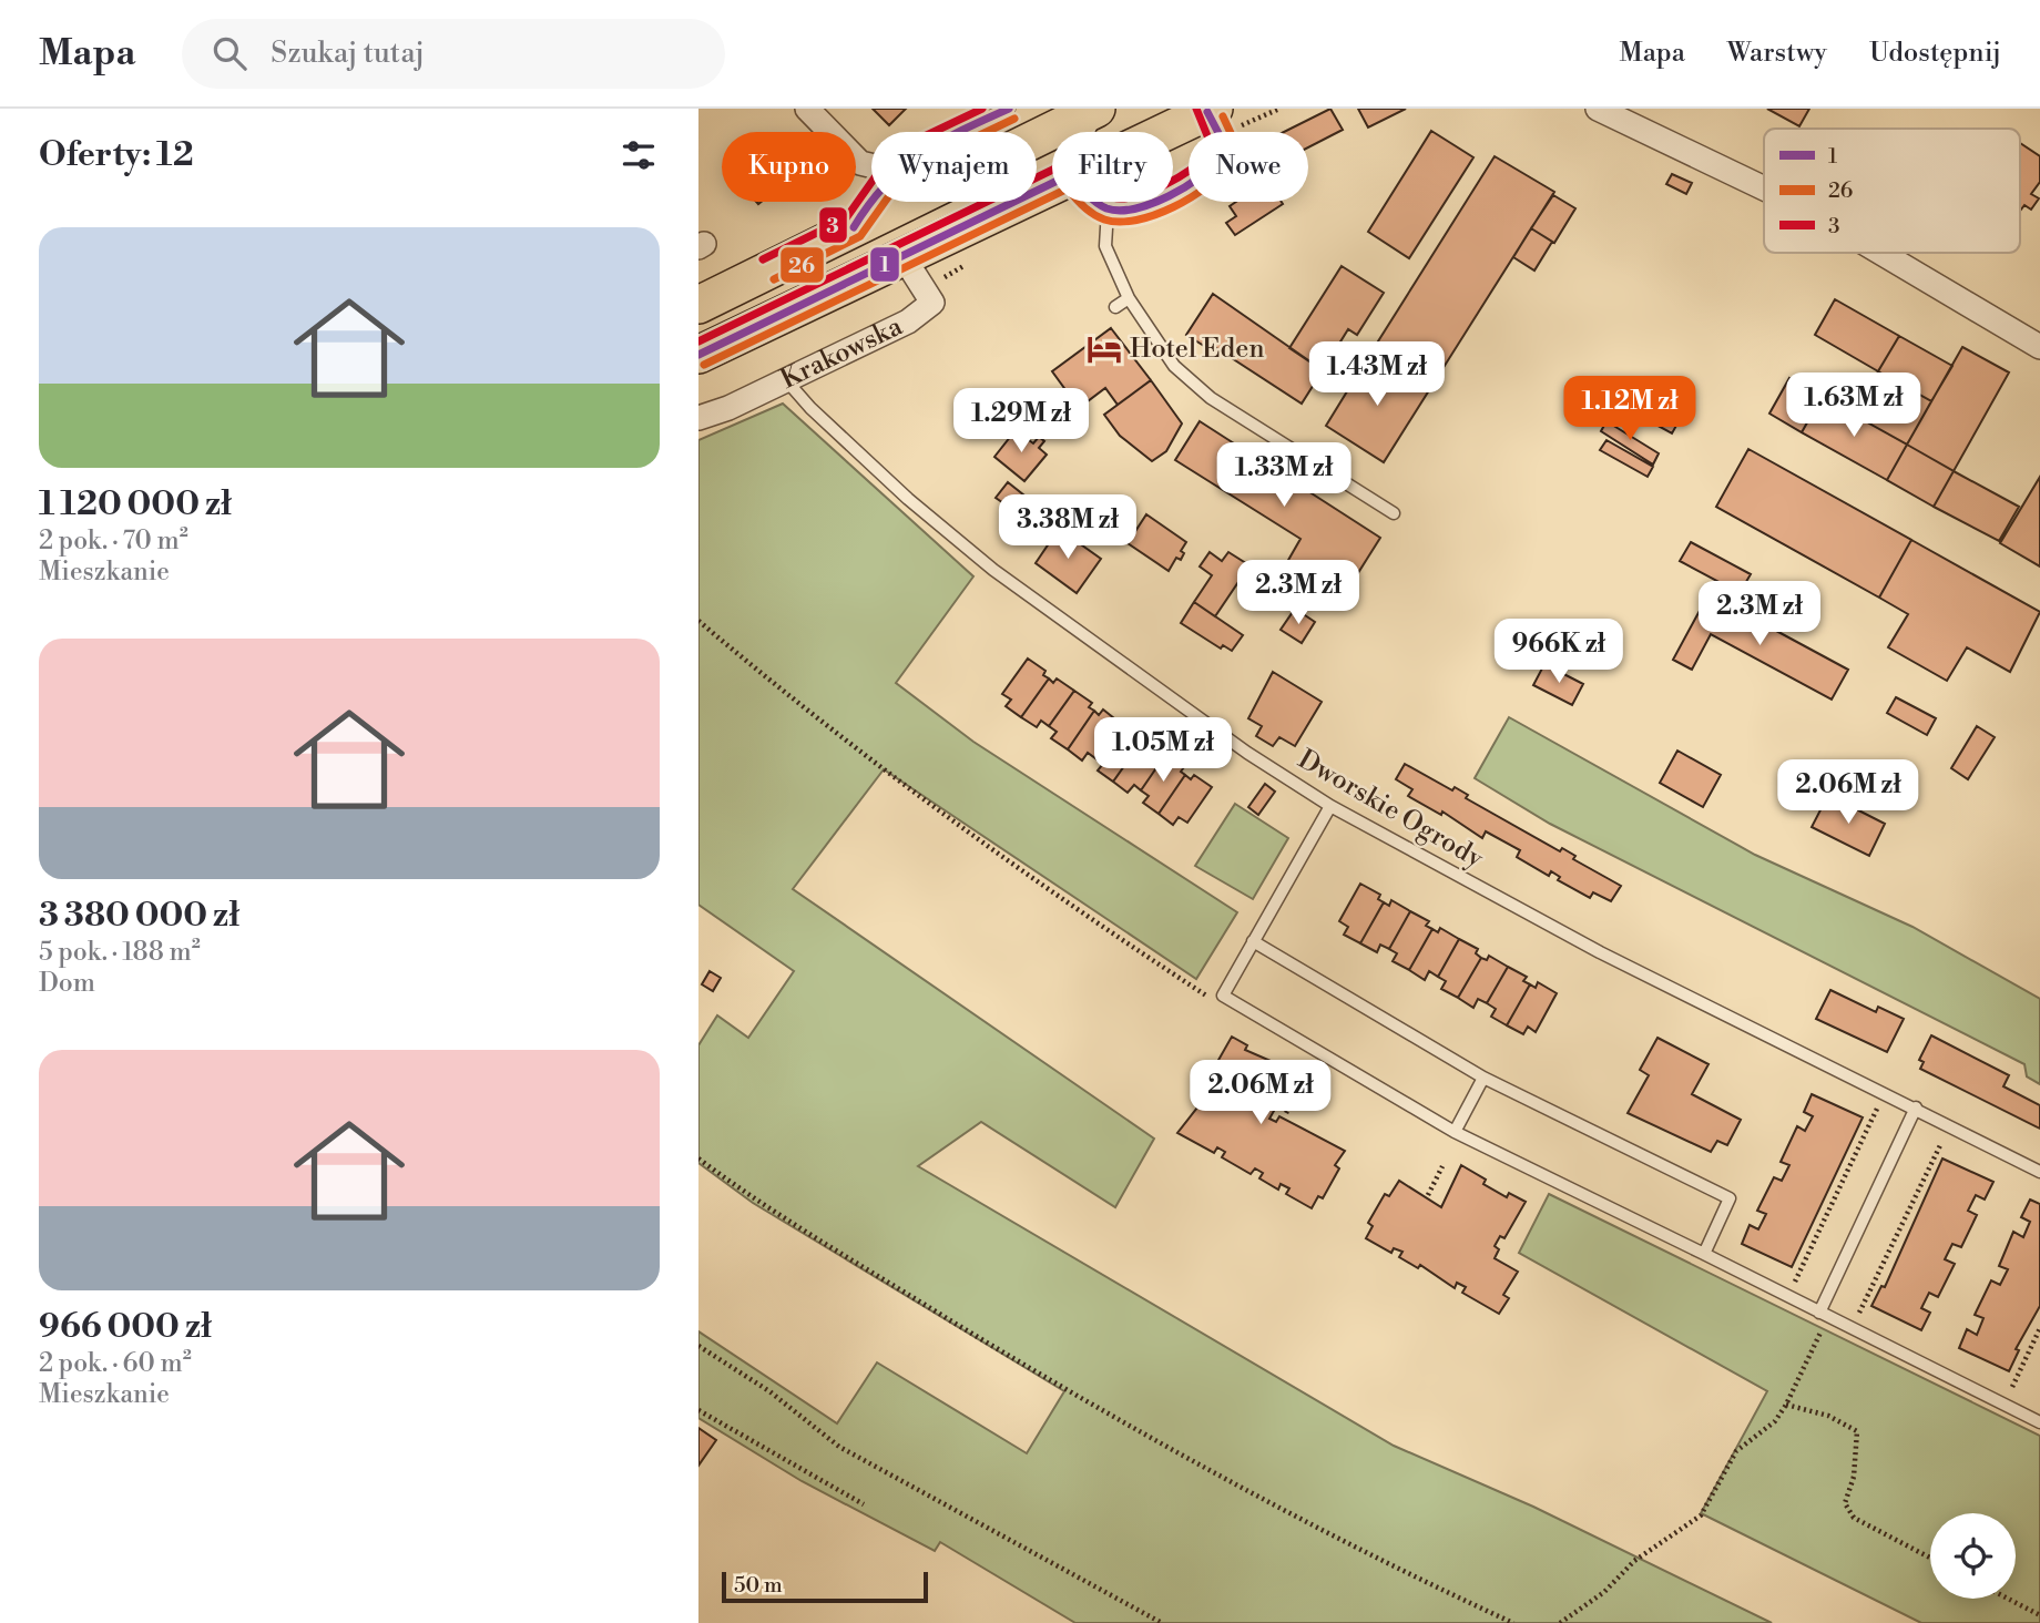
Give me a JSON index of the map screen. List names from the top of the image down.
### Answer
{
  "streets": {
    "street": ["Krakowska"],
    "lane": ["Dworskie Ogrody"]
  },
  "crossings": [
    ["Krakowska", "Dworskie Ogrody"]
  ],
  "places": {
    "hotel": ["Hotel Eden"]
  },
  "lines": ["transit line 1", "transit line 3", "transit line 26"],
  "legend": ["1", "26", "3"],
  "scale_bar": "50 m",
  "page": {
    "header": "Mapa",
    "search": "Szukaj tutaj",
    "nav": ["Mapa", "Warstwy", "Udostępnij"],
    "heading": "Oferty: 12",
    "chip": [
      "Kupno",
      "Wynajem",
      "Filtry",
      "Nowe"
    ],
    "list": [
      {
        "name": "1 120 000 zł",
        "note": "2 pok. · 70 m² · Mieszkanie"
      },
      {
        "name": "3 380 000 zł",
        "note": "5 pok. · 188 m² · Dom"
      },
      {
        "name": "966 000 zł",
        "note": "2 pok. · 60 m² · Mieszkanie"
      }
    ],
    "price": [
      "1.43M zł",
      "1.63M zł",
      "1.12M zł",
      "1.29M zł",
      "1.33M zł",
      "3.38M zł",
      "2.3M zł",
      "2.3M zł",
      "966K zł",
      "1.05M zł",
      "2.06M zł",
      "2.06M zł"
    ],
    "scale": "50 m"
  }
}
